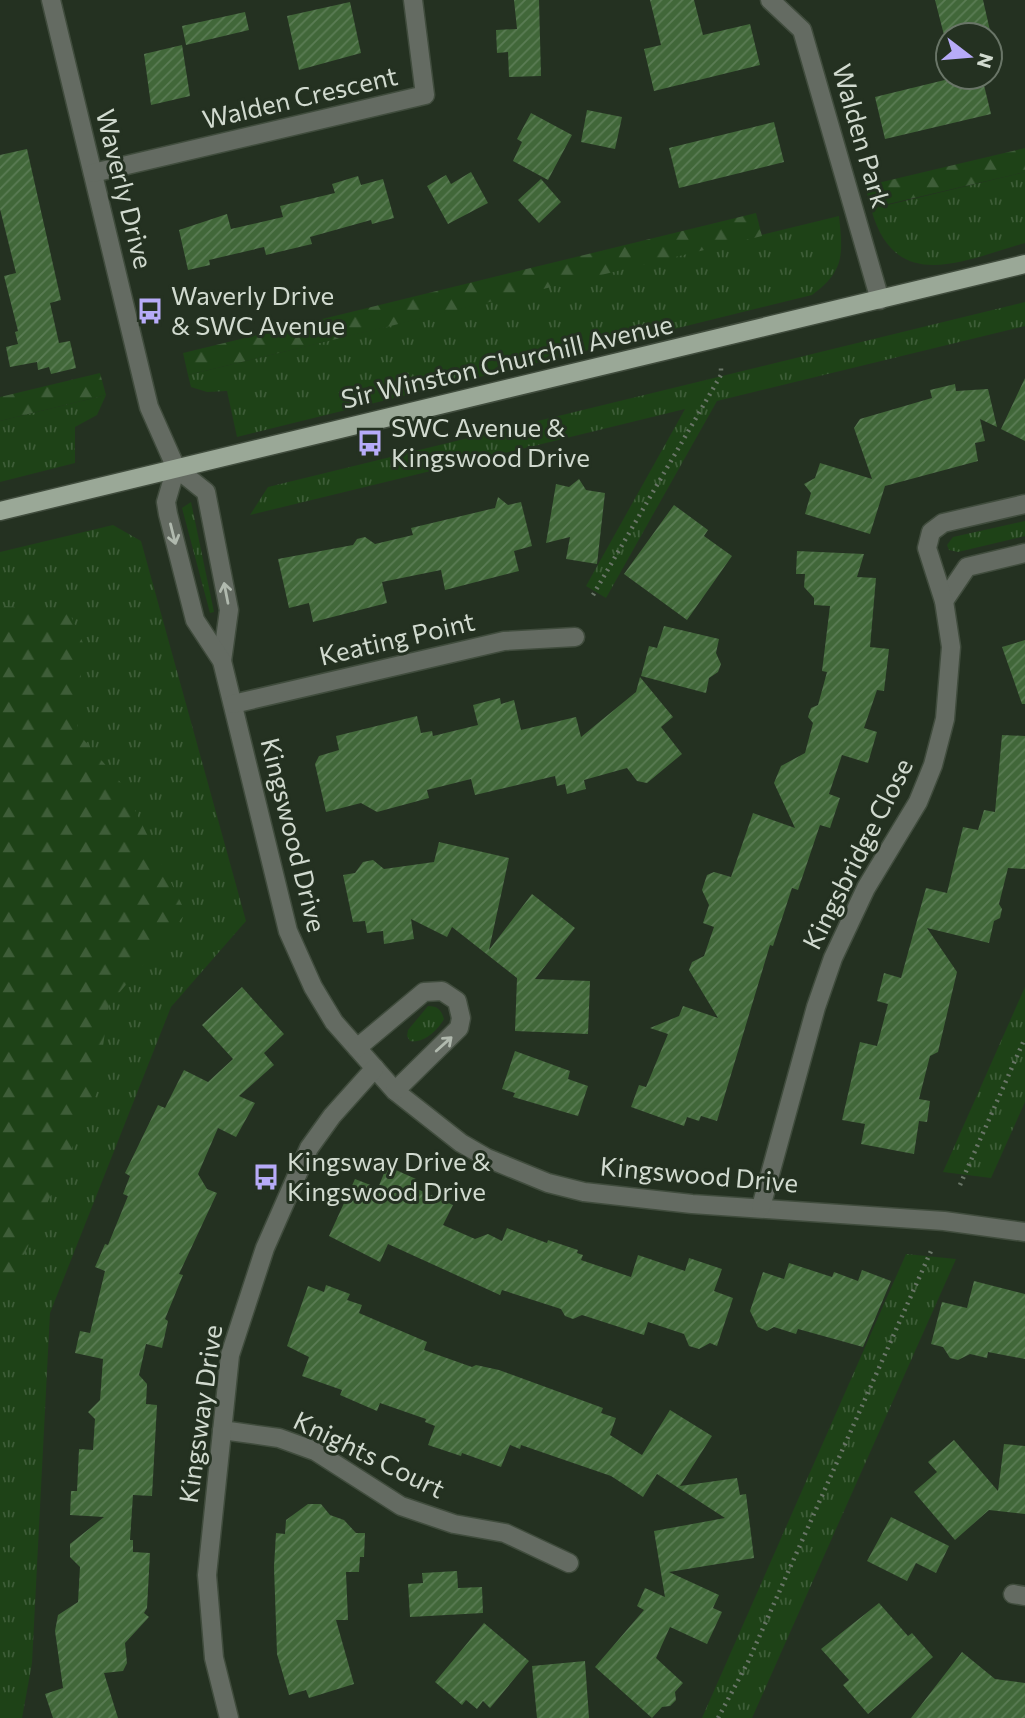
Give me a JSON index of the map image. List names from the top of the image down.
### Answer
{
  "streets": {
    "main road": ["Sir Winston Churchill Avenue"],
    "street": [
      "Walden Crescent",
      "Walden Park",
      "Waverly Drive",
      "Keating Point",
      "Kingswood Drive",
      "Kingsbridge Close",
      "Kingsway Drive",
      "Knights Court"
    ]
  },
  "crossings": [
    ["Walden Crescent", "Waverly Drive"],
    ["Walden Park", "Sir Winston Churchill Avenue"],
    ["Waverly Drive", "Sir Winston Churchill Avenue"],
    ["Waverly Drive", "Kingswood Drive"],
    ["Sir Winston Churchill Avenue", "Kingswood Drive"],
    ["Keating Point", "Kingswood Drive"],
    ["Kingswood Drive", "Kingsbridge Close"],
    ["Kingswood Drive", "Kingsway Drive"],
    ["Kingsway Drive", "Knights Court"]
  ],
  "places": {
    "bus stop": ["Waverly Drive & SWC Avenue", "SWC Avenue & Kingswood Drive", "Kingsway Drive & Kingswood Drive"]
  },
  "north": "right"
}
